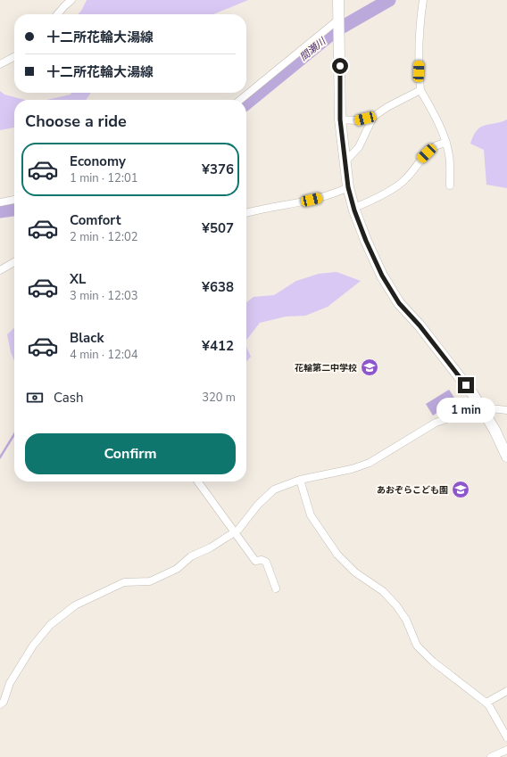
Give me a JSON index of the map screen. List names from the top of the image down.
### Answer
{
  "water": ["間瀬川"],
  "places": {
    "school or university": ["花輪第二中学校", "あおぞらこども園"]
  },
  "page": {
    "banner": ["十二所花輪大湯線", "十二所花輪大湯線"],
    "heading": "Choose a ride",
    "list": [
      {
        "name": "Economy",
        "note": "1 min · 12:01",
        "value": "¥376"
      },
      {
        "name": "Comfort",
        "note": "2 min · 12:02",
        "value": "¥507"
      },
      {
        "name": "XL",
        "note": "3 min · 12:03",
        "value": "¥638"
      },
      {
        "name": "Black",
        "note": "4 min · 12:04",
        "value": "¥412"
      }
    ],
    "pay": ["Cash", "320 m"],
    "bubble": "1 min",
    "buttons": "Confirm"
  }
}
